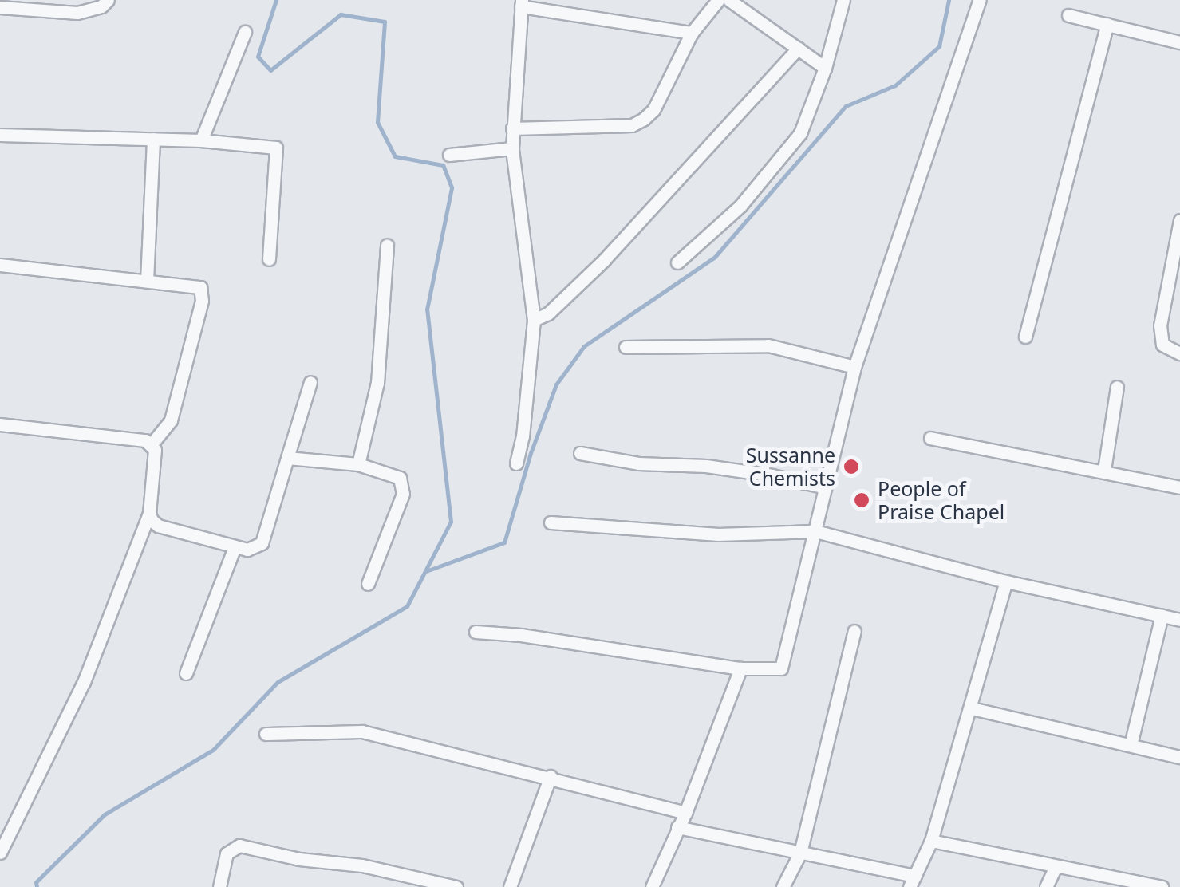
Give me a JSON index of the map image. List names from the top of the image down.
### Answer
{
  "places": ["Sussanne Chemists", "People of Praise Chapel"]
}
